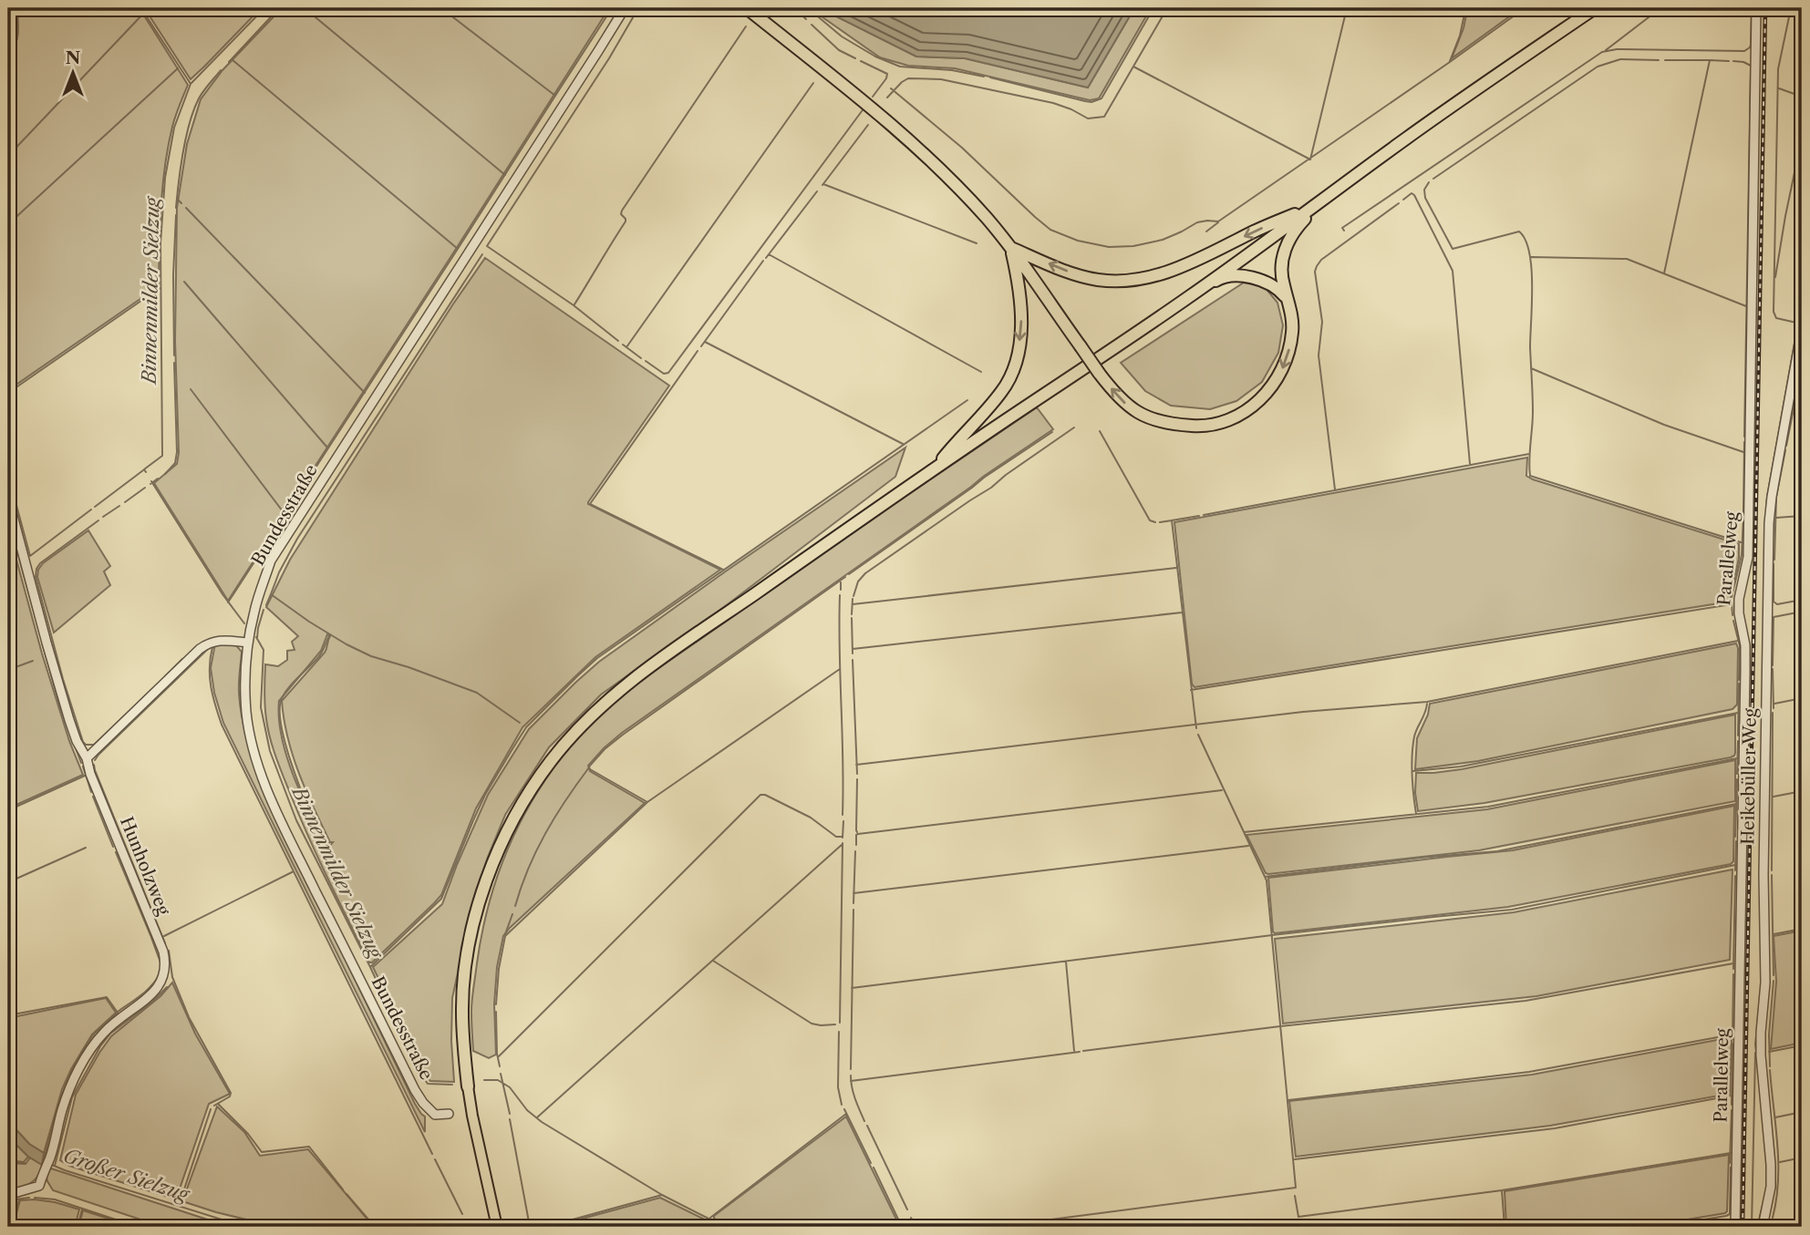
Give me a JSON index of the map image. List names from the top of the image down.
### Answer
{
  "streets": {
    "street": [
      "Bundesstraße",
      "Parallelweg",
      "Heikebüller Weg",
      "Hunholzweg"
    ]
  },
  "water": ["Binnenmilder Sielzug", "Großer Sielzug"],
  "north": "top"
}
